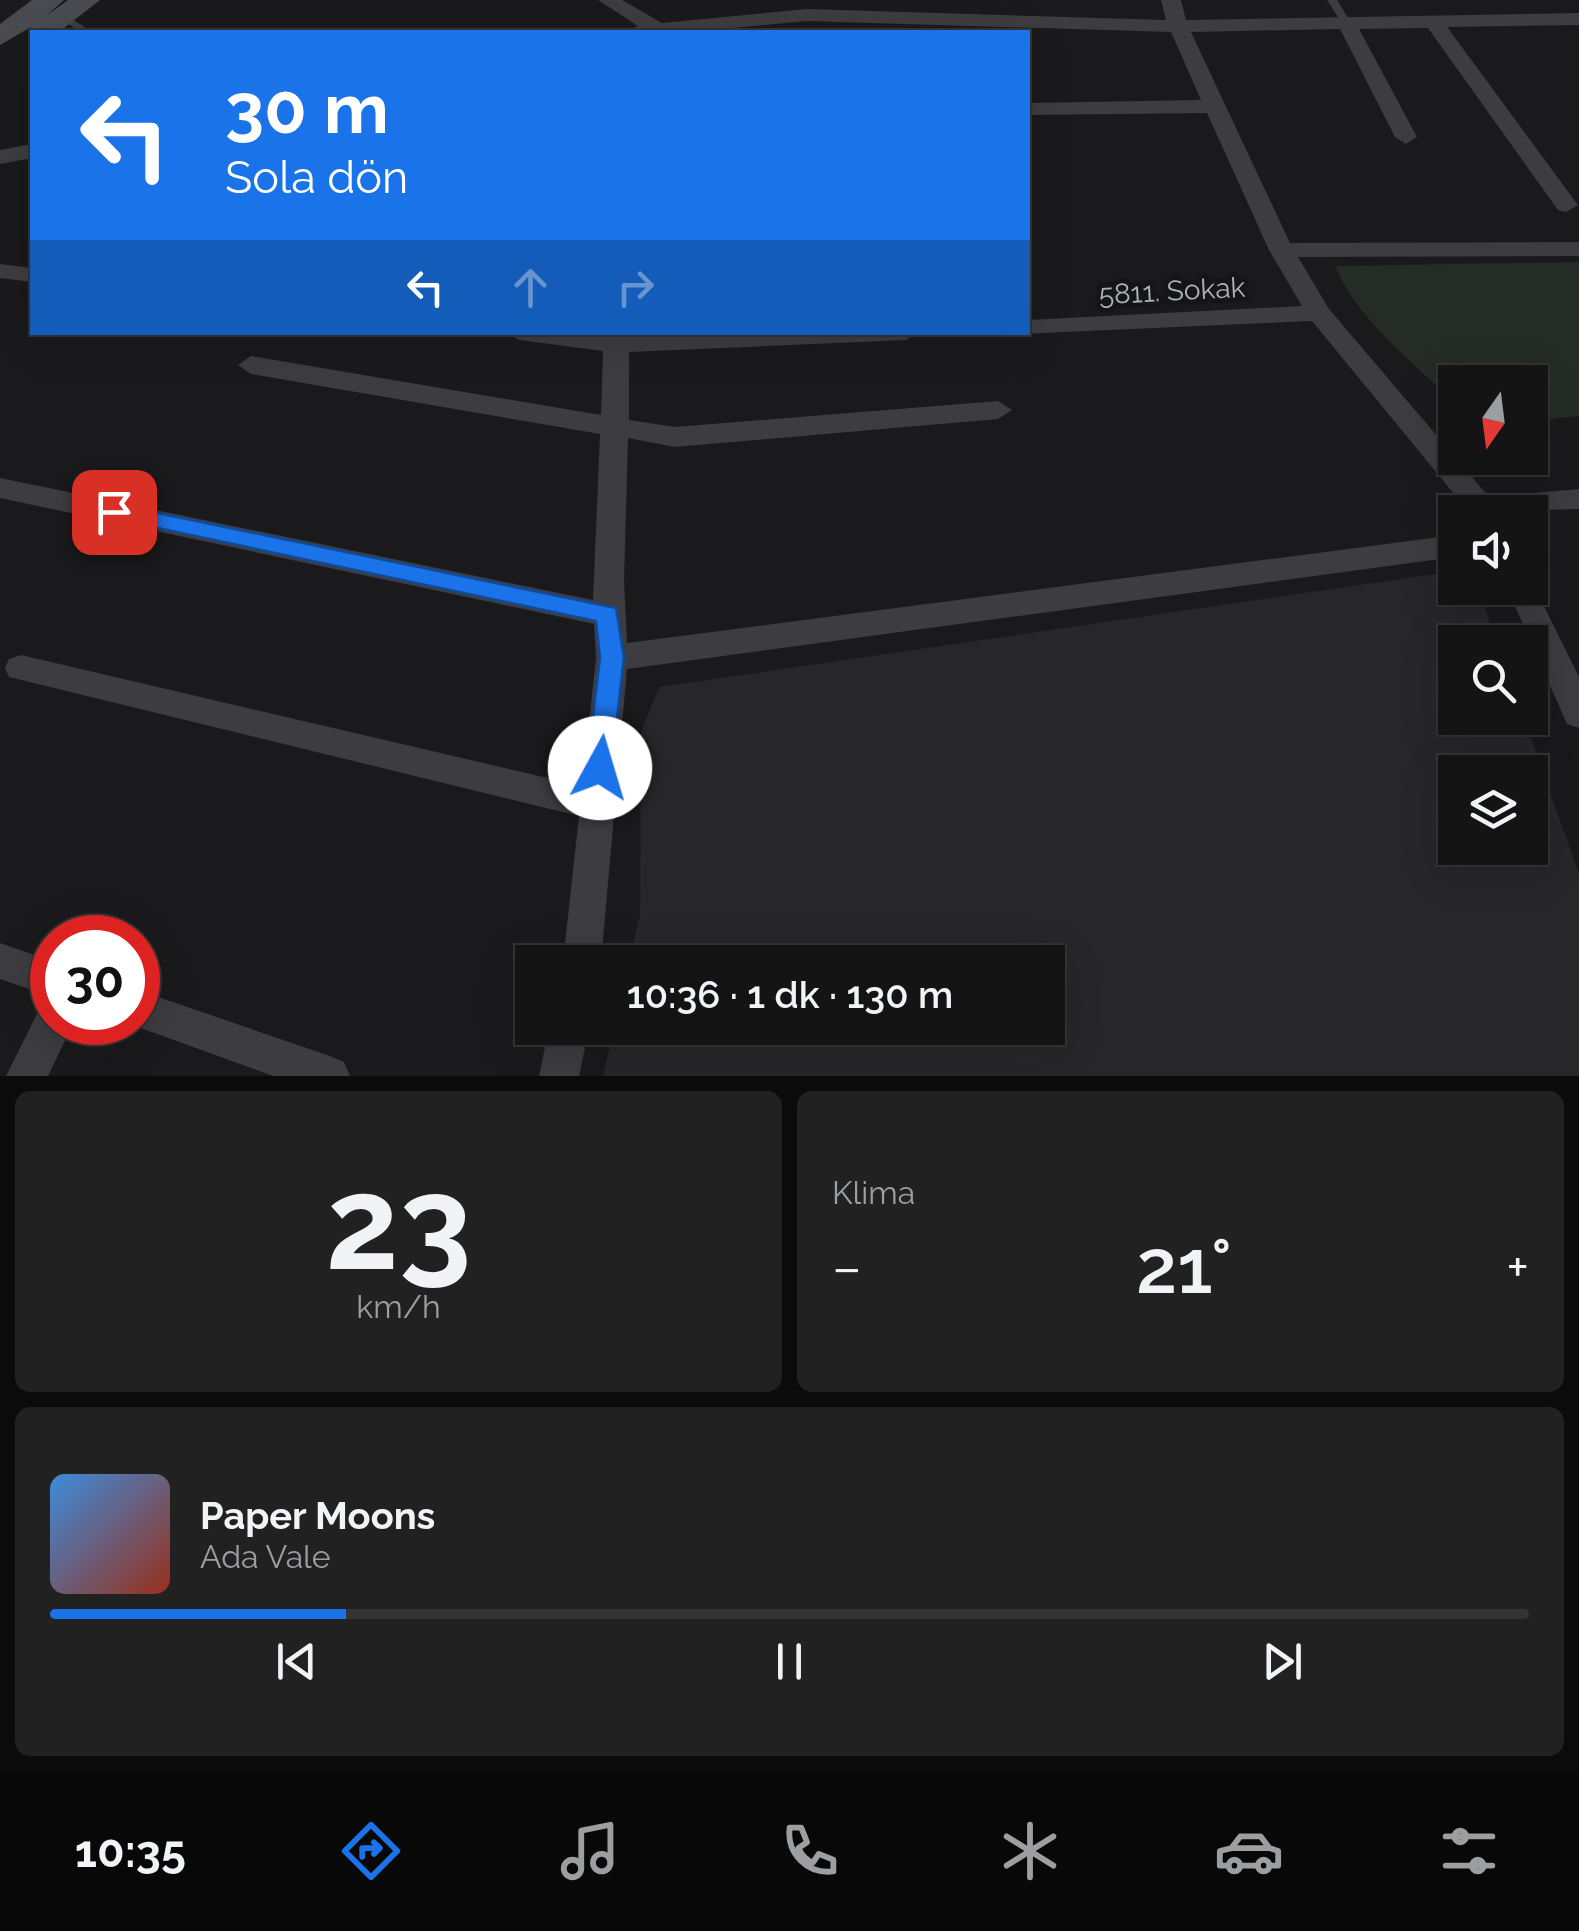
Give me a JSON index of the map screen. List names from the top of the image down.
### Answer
{
  "streets": {
    "street": ["5811. Sokak"]
  },
  "north": "bottom",
  "page": {
    "turn": ["30 m", "Sola dön"],
    "limit": "30",
    "trip": "10:36 · 1 dk · 130 m",
    "tile": [
      ["23", "km/h"],
      "Klima"
    ],
    "heat": ["−", "21°", "+"],
    "song": ["Paper Moons", "Ada Vale"],
    "tabs": "10:35"
  }
}
